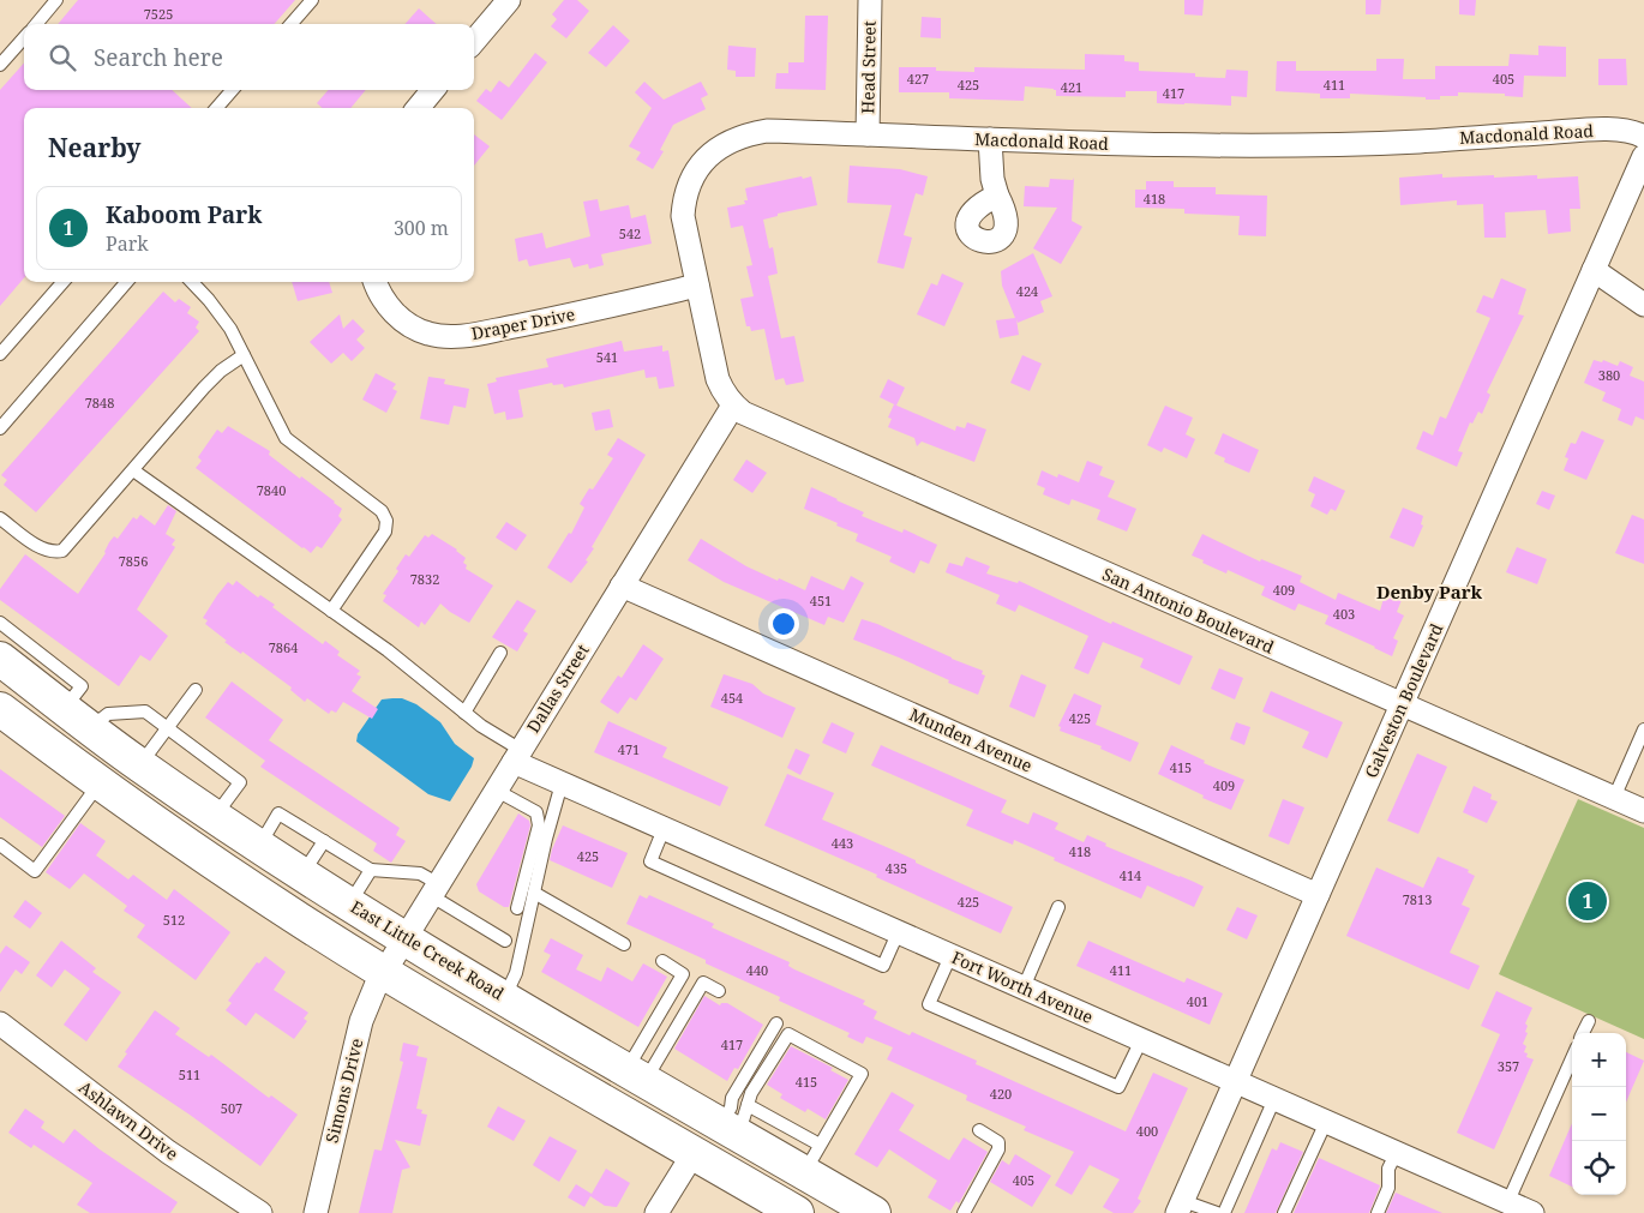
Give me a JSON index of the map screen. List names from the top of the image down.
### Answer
{
  "streets": {
    "main road": ["East Little Creek Road"],
    "street": [
      "Head Street",
      "Macdonald Road",
      "Draper Drive",
      "San Antonio Boulevard",
      "Dallas Street",
      "Galveston Boulevard",
      "Munden Avenue",
      "Fort Worth Avenue",
      "Simons Drive",
      "Ashlawn Drive"
    ]
  },
  "crossings": [
    ["Head Street", "Macdonald Road"],
    ["Macdonald Road", "Draper Drive"],
    ["Macdonald Road", "San Antonio Boulevard"],
    ["Macdonald Road", "Dallas Street"],
    ["San Antonio Boulevard", "Dallas Street"],
    ["San Antonio Boulevard", "Galveston Boulevard"],
    ["Dallas Street", "Munden Avenue"],
    ["Dallas Street", "East Little Creek Road"],
    ["Dallas Street", "Fort Worth Avenue"],
    ["Dallas Street", "Simons Drive"],
    ["Galveston Boulevard", "Munden Avenue"],
    ["Galveston Boulevard", "Fort Worth Avenue"]
  ],
  "districts": ["Denby Park"],
  "house_numbers": [
    "7525",
    "427",
    "405",
    "425",
    "411",
    "421",
    "417",
    "418",
    "542",
    "424",
    "541",
    "380",
    "7848",
    "7840",
    "7856",
    "7832",
    "409",
    "451",
    "403",
    "7864",
    "454",
    "425",
    "471",
    "415",
    "409",
    "443",
    "418",
    "425",
    "435",
    "414",
    "7813",
    "425",
    "512",
    "440",
    "411",
    "401",
    "417",
    "357",
    "511",
    "415",
    "420",
    "507",
    "400",
    "405"
  ],
  "page": {
    "search": "Search here",
    "heading": "Nearby",
    "list": [
      {
        "mark": "1",
        "name": "Kaboom Park",
        "note": "Park",
        "value": "300 m"
      }
    ],
    "pins": "1",
    "map_buttons": ["+", "−"]
  }
}
